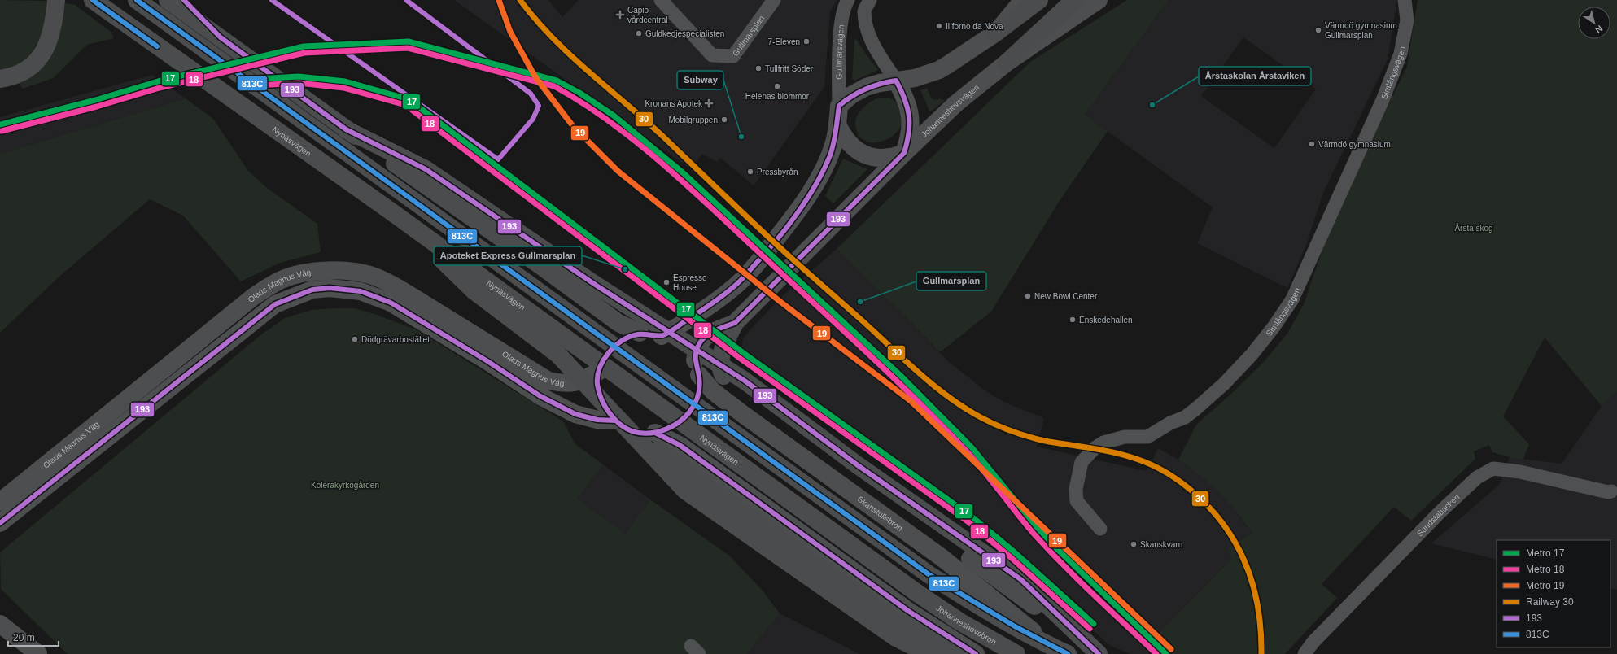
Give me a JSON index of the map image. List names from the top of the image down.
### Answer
{
  "streets": {
    "highway": ["Nynäsvägen", "Johanneshovsbron"],
    "main road": ["Johanneshovsvägen", "Olaus Magnus Väg", "Skanstullsbron"],
    "street": [
      "Gullmarsplan",
      "Gullmarsvägen",
      "Simlångsvägen",
      "Sundstabacken"
    ]
  },
  "crossings": [
    ["Gullmarsvägen", "Johanneshovsvägen"],
    ["Johanneshovsvägen", "Olaus Magnus Väg"],
    ["Johanneshovsvägen", "Skanstullsbron"],
    ["Nynäsvägen", "Johanneshovsbron"],
    ["Olaus Magnus Väg", "Skanstullsbron"]
  ],
  "parks": ["Årsta skog", "Kolerakyrkogården"],
  "places": {
    "health": ["Capio vårdcentral", "Kronans Apotek"],
    "other": [
      "Il forno da Nova",
      "Värmdö gymnasium Gullmarsplan",
      "Guldkedjespecialisten",
      "7-Eleven",
      "Tullfritt Söder",
      "Helenas blommor",
      "Årstaskolan Årstaviken",
      "Mobilgruppen",
      "Subway",
      "Värmdö gymnasium",
      "Pressbyrån",
      "Apoteket Express Gullmarsplan",
      "Espresso House",
      "New Bowl Center",
      "Gullmarsplan",
      "Enskedehallen",
      "Dödgrävarbostället",
      "Skanskvarn"
    ]
  },
  "lines": [
    "metro line 19",
    "rail line 30",
    "transit line 193",
    "transit line 813C",
    "metro line 17",
    "metro line 18"
  ],
  "legend": [
    "Metro 17",
    "Metro 18",
    "Metro 19",
    "Railway 30",
    "193",
    "813C"
  ],
  "scale_bar": "20 m",
  "north": "bottom right"
}
